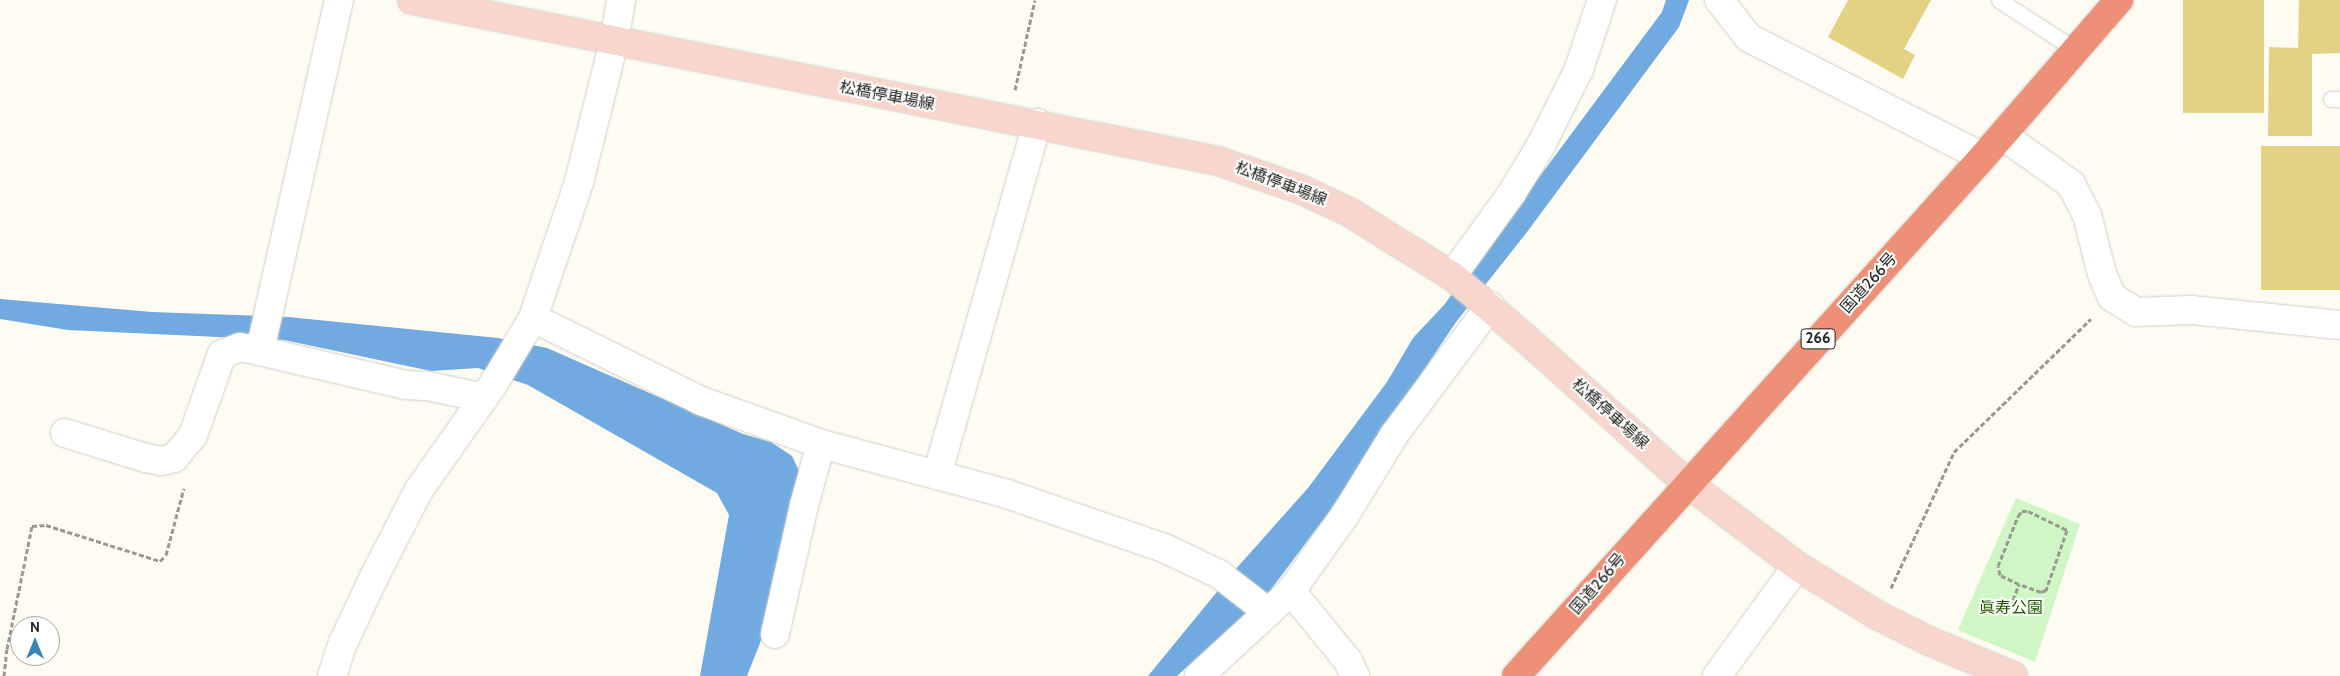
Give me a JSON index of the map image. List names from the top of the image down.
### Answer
{
  "streets": {
    "highway": ["国道266号", "266"],
    "main road": ["松橋停車場線"]
  },
  "crossings": [
    ["松橋停車場線", "国道266号"]
  ],
  "parks": ["眞寿公園"],
  "north": "top"
}
